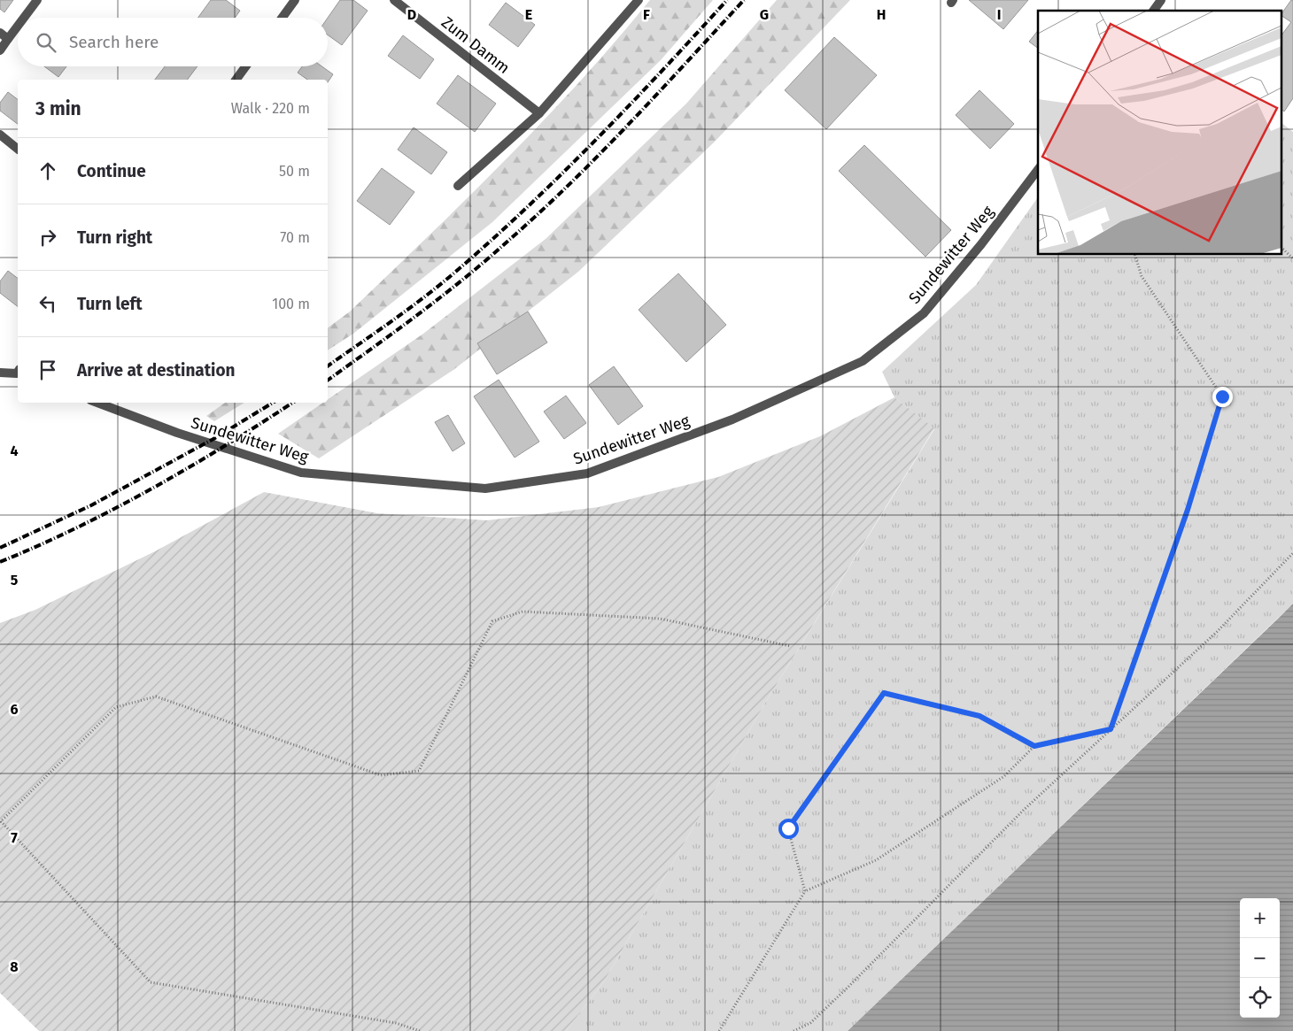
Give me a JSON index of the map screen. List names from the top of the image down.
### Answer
{
  "streets": {
    "street": ["Zum Damm", "Sundewitter Weg"]
  },
  "page": {
    "search": "Search here",
    "heading": ["3 min", "Walk · 220 m"],
    "list": [
      ["Continue", "50 m"],
      ["Turn right", "70 m"],
      ["Turn left", "100 m"],
      "Arrive at destination"
    ],
    "map_buttons": ["+", "−"]
  },
  "grid": {
    "columns": [
      "D",
      "E",
      "F",
      "G",
      "H",
      "I"
    ],
    "rows": [
      "4",
      "5",
      "6",
      "7",
      "8"
    ]
  }
}
